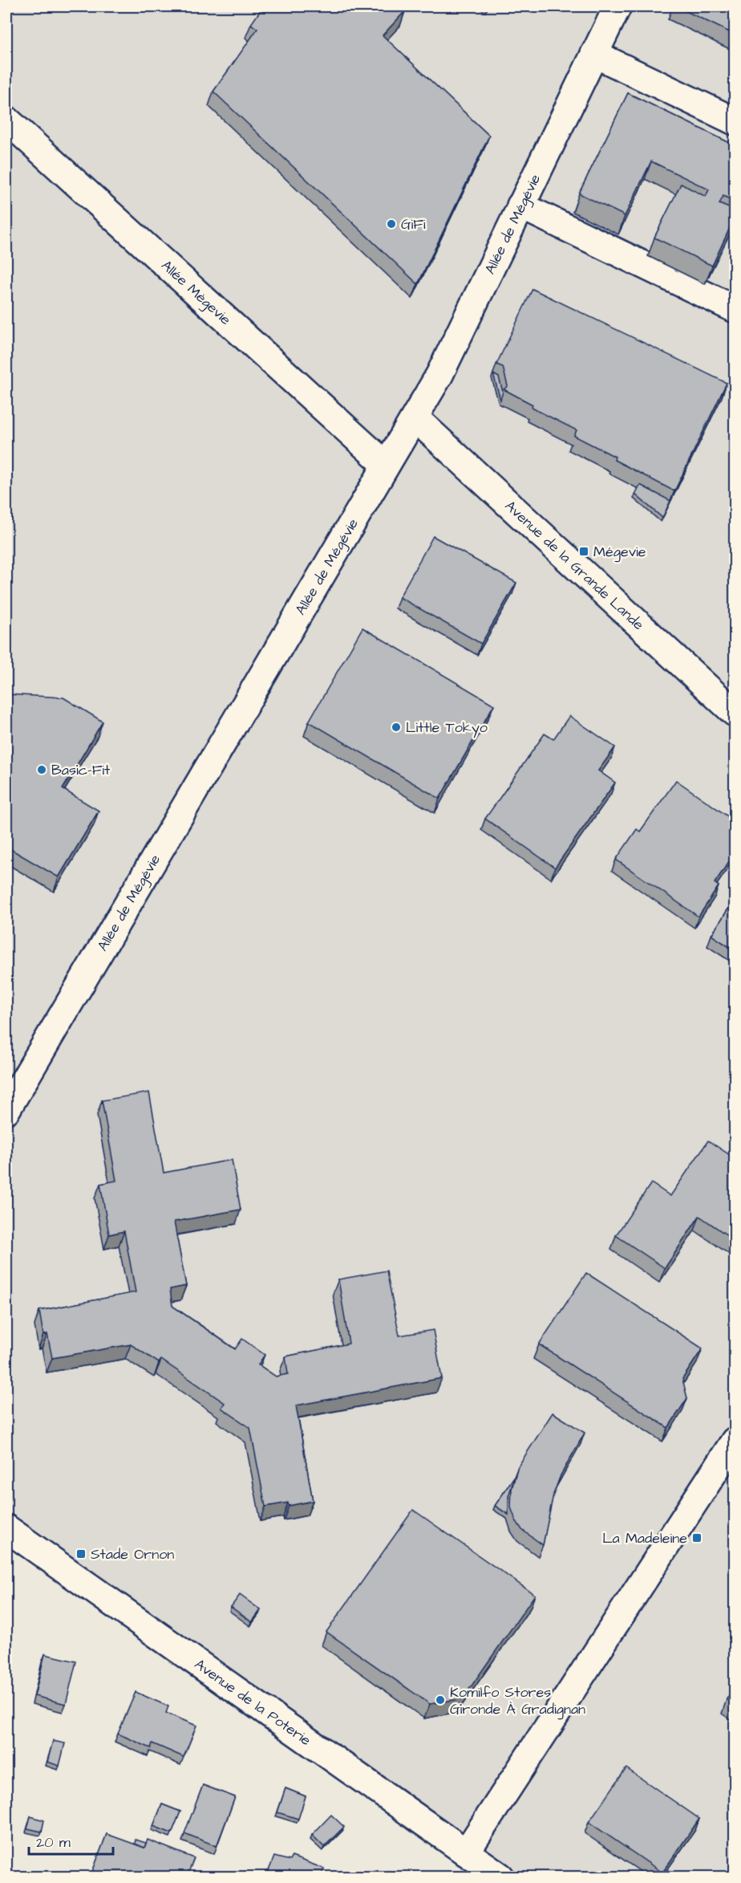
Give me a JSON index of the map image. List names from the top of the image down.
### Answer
{
  "streets": {
    "street": [
      "Allée de Mégévie",
      "Allée Mègevie",
      "Avenue de la Grande Lande",
      "Avenue de la Poterie"
    ]
  },
  "crossings": [
    ["Allée de Mégévie", "Allée Mègevie"],
    ["Allée de Mégévie", "Avenue de la Grande Lande"]
  ],
  "places": {
    "other": [
      "GiFi",
      "Little Tokyo",
      "Basic-Fit",
      "Komilfo Stores Gironde À Gradignan"
    ],
    "transit": ["Mégevie", "La Madeleine", "Stade Ornon"]
  },
  "scale_bar": "20 m"
}
